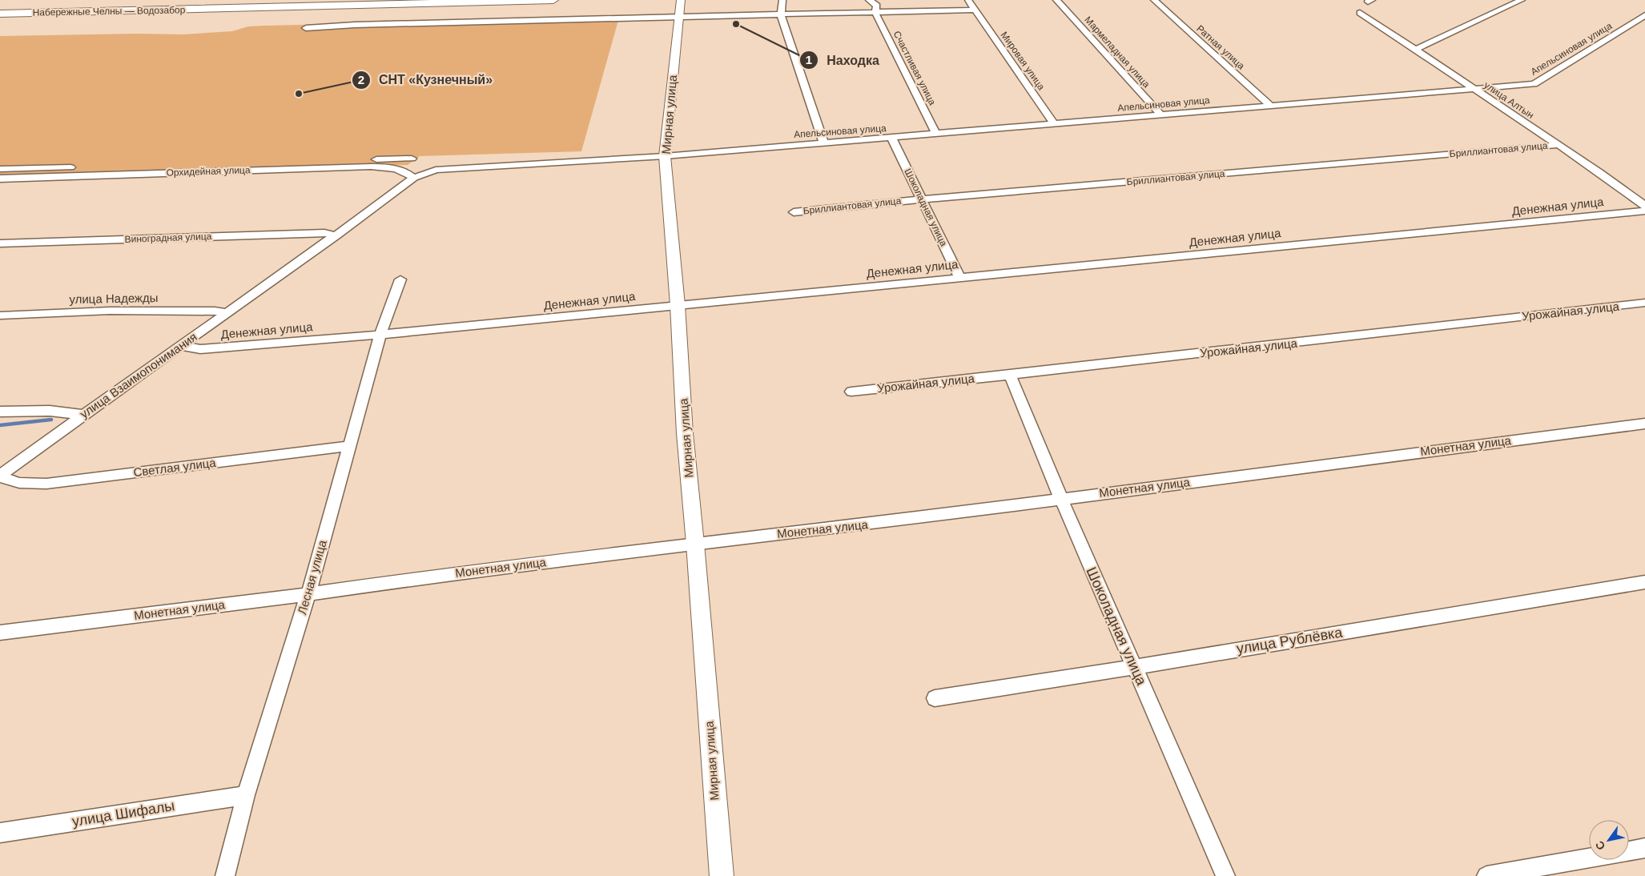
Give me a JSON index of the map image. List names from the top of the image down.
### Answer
{
  "streets": {
    "main road": ["Набережные Челны — Водозабор"],
    "street": [
      "Ратная улица",
      "Апельсиновая улица",
      "Мармеладная улица",
      "Мировая улица",
      "Счастливая улица",
      "улица Алтын",
      "Мирная улица",
      "Бриллиантовая улица",
      "Орхидейная улица",
      "Денежная улица",
      "Шоколадная улица",
      "Виноградная улица",
      "улица Надежды",
      "Урожайная улица",
      "улица Взаимопонимания",
      "Монетная улица",
      "Светлая улица",
      "Лесная улица",
      "улица Рублёвка",
      "улица Шифалы"
    ]
  },
  "crossings": [
    ["Ратная улица", "Апельсиновая улица"],
    ["Апельсиновая улица", "Мармеладная улица"],
    ["Апельсиновая улица", "Мировая улица"],
    ["Апельсиновая улица", "Счастливая улица"],
    ["Апельсиновая улица", "улица Алтын"],
    ["Апельсиновая улица", "Мирная улица"],
    ["Апельсиновая улица", "Орхидейная улица"],
    ["Апельсиновая улица", "Шоколадная улица"],
    ["Апельсиновая улица", "улица Взаимопонимания"],
    ["улица Алтын", "Бриллиантовая улица"],
    ["Мирная улица", "Денежная улица"],
    ["Мирная улица", "Монетная улица"],
    ["Бриллиантовая улица", "Шоколадная улица"],
    ["Орхидейная улица", "улица Взаимопонимания"],
    ["Денежная улица", "Шоколадная улица"],
    ["Денежная улица", "улица Взаимопонимания"],
    ["Денежная улица", "Лесная улица"],
    ["Шоколадная улица", "Урожайная улица"],
    ["Шоколадная улица", "Монетная улица"],
    ["Шоколадная улица", "улица Рублёвка"],
    ["Виноградная улица", "улица Взаимопонимания"],
    ["улица Надежды", "улица Взаимопонимания"],
    ["улица Взаимопонимания", "Светлая улица"],
    ["Монетная улица", "Лесная улица"],
    ["Светлая улица", "Лесная улица"],
    ["Лесная улица", "улица Шифалы"]
  ],
  "places": ["Находка", "СНТ «Кузнечный»"],
  "north": "bottom left"
}
